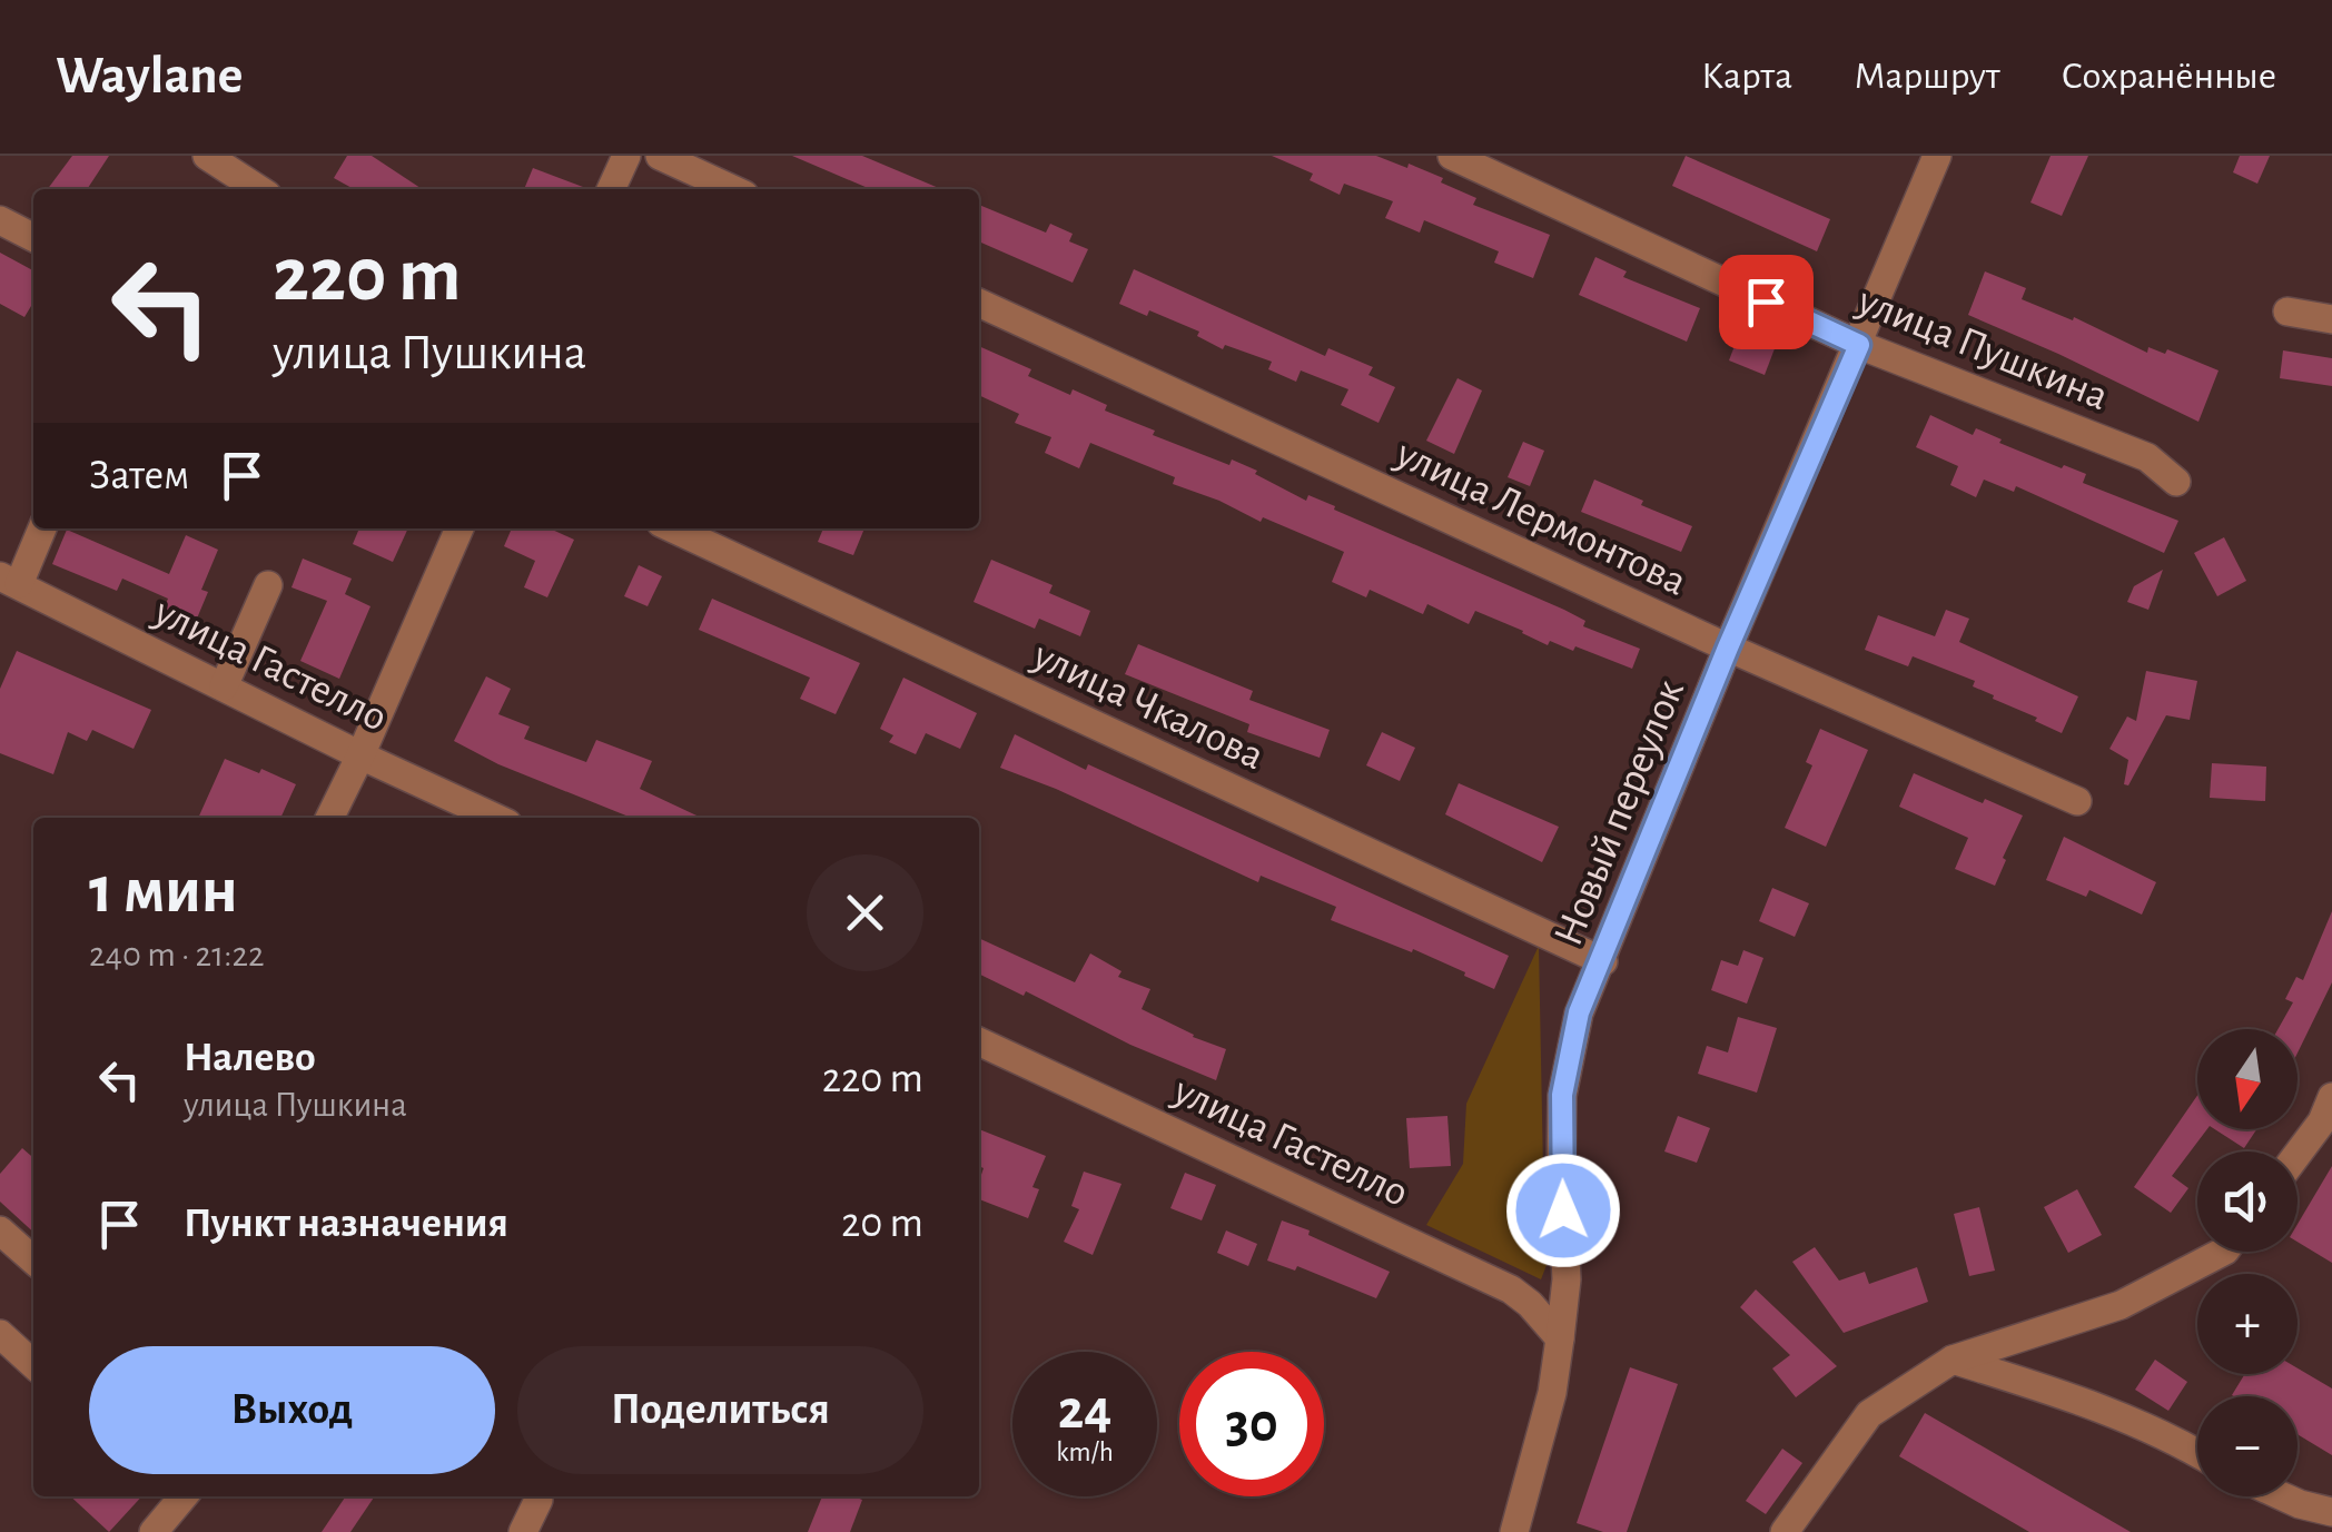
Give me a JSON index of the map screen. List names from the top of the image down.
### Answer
{
  "streets": {
    "street": [
      "улица Пушкина",
      "улица Лермонтова",
      "улица Гастелло",
      "улица Чкалова",
      "Новый переулок"
    ]
  },
  "crossings": [
    ["улица Пушкина", "Новый переулок"],
    ["улица Лермонтова", "Новый переулок"],
    ["улица Гастелло", "Новый переулок"],
    ["улица Чкалова", "Новый переулок"]
  ],
  "north": "bottom",
  "page": {
    "header": "Waylane",
    "nav": ["Карта", "Маршрут", "Сохранённые"],
    "turn": ["220 m", "улица Пушкина"],
    "then": "Затем",
    "heading": ["1 мин", "240 m · 21:22"],
    "list": [
      {
        "name": "Налево",
        "note": "улица Пушкина",
        "value": "220 m"
      },
      {
        "name": "Пункт назначения",
        "value": "20 m"
      }
    ],
    "map_buttons": ["+", "−"],
    "buttons": ["Выход", "Поделиться"],
    "speed": "24 km/h",
    "limit": "30"
  }
}
